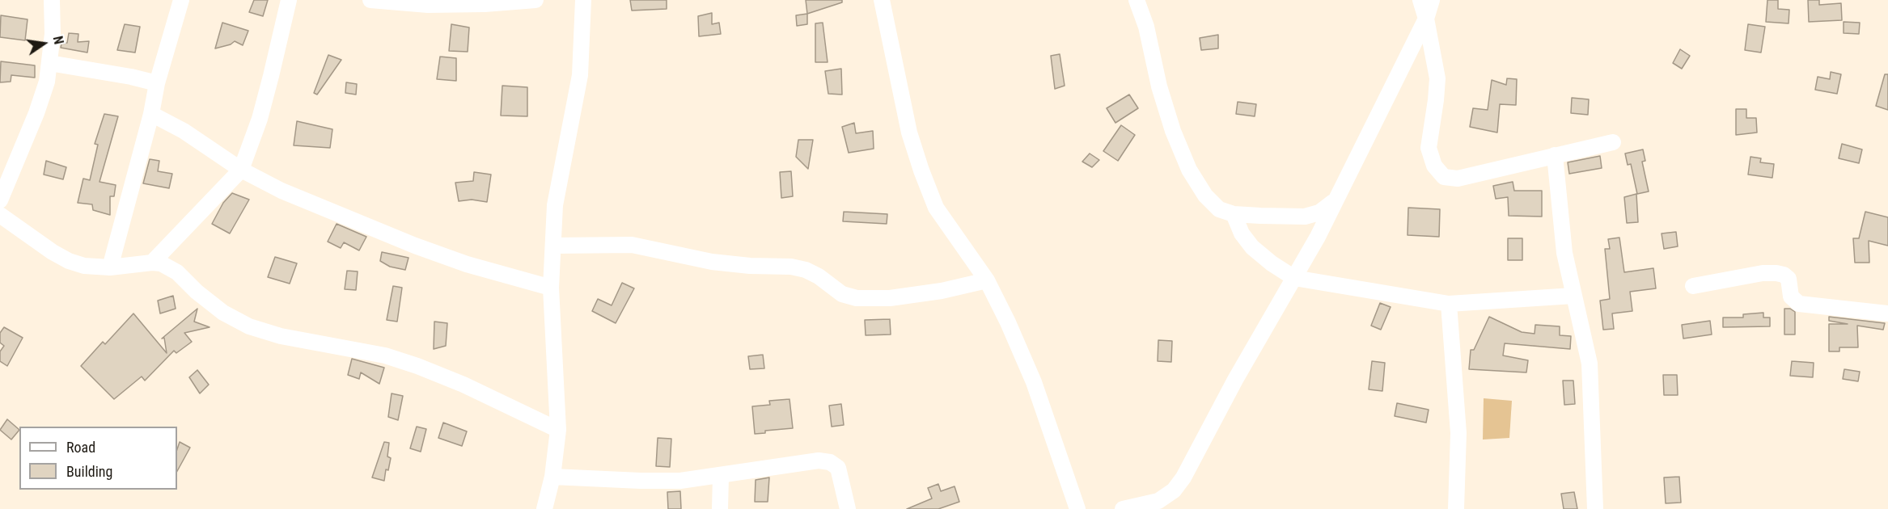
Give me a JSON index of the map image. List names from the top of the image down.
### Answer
{
  "legend": ["Road", "Building"],
  "north": "right"
}
